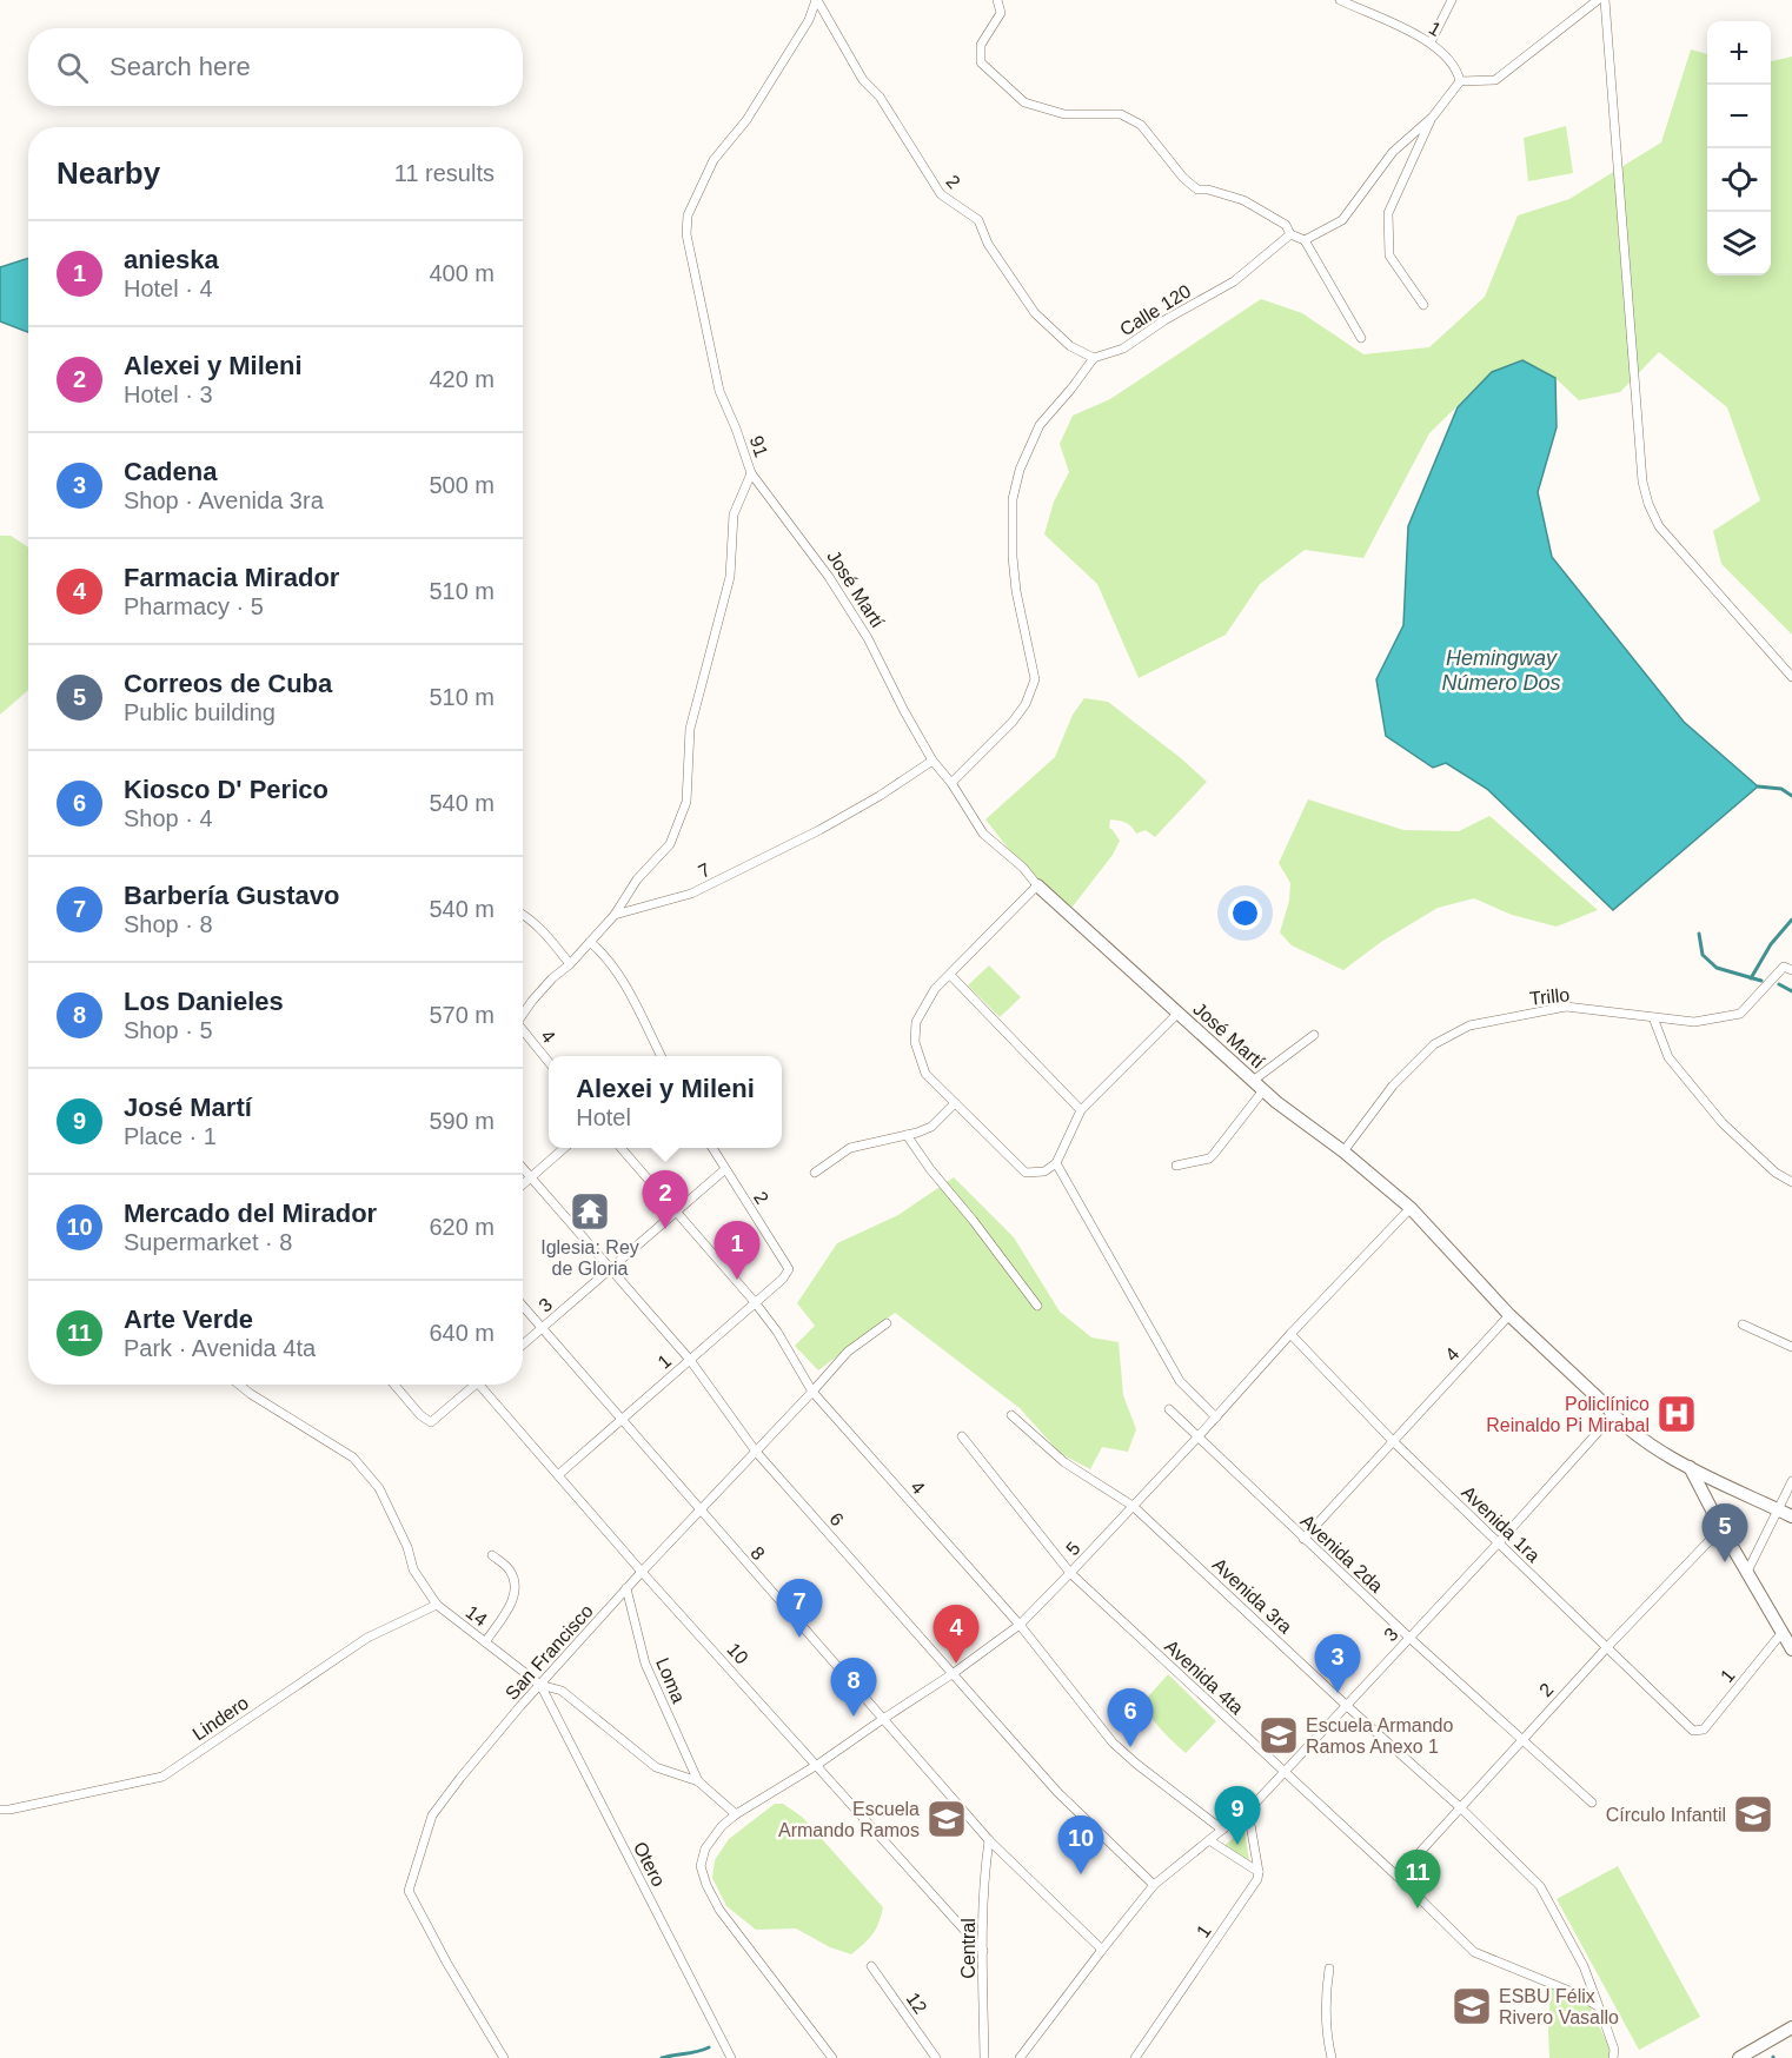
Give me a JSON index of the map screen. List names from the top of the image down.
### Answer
{
  "streets": {
    "street": [
      "1",
      "2",
      "Calle 120",
      "91",
      "José Martí",
      "7",
      "Trillo",
      "4",
      "3",
      "6",
      "Avenida 1ra",
      "5",
      "8",
      "Avenida 2da",
      "Avenida 3ra",
      "14",
      "San Francisco",
      "10",
      "Avenida 4ta",
      "Loma",
      "Lindero",
      "Otero",
      "Central",
      "12"
    ]
  },
  "crossings": [
    ["1", "2"],
    ["1", "4"],
    ["1", "6"],
    ["1", "Avenida 1ra"],
    ["1", "8"],
    ["1", "10"],
    ["2", "Calle 120"],
    ["2", "91"],
    ["2", "3"],
    ["2", "Avenida 1ra"],
    ["2", "Avenida 2da"],
    ["2", "Avenida 3ra"],
    ["2", "Avenida 4ta"],
    ["91", "José Martí"],
    ["91", "7"],
    ["José Martí", "7"],
    ["José Martí", "Trillo"],
    ["José Martí", "4"],
    ["José Martí", "3"],
    ["José Martí", "5"],
    ["4", "3"],
    ["4", "Avenida 1ra"],
    ["4", "5"],
    ["4", "Avenida 2da"],
    ["4", "San Francisco"],
    ["3", "6"],
    ["3", "Avenida 1ra"],
    ["3", "8"],
    ["3", "Avenida 2da"],
    ["3", "Avenida 3ra"],
    ["3", "Avenida 4ta"],
    ["6", "5"],
    ["6", "San Francisco"],
    ["Avenida 1ra", "5"],
    ["5", "8"],
    ["5", "Avenida 2da"],
    ["5", "Avenida 3ra"],
    ["5", "14"],
    ["5", "10"],
    ["5", "Avenida 4ta"],
    ["8", "San Francisco"],
    ["8", "Central"],
    ["Avenida 3ra", "Avenida 4ta"],
    ["14", "San Francisco"],
    ["14", "Loma"],
    ["14", "Lindero"],
    ["14", "Otero"],
    ["San Francisco", "10"],
    ["San Francisco", "Loma"],
    ["San Francisco", "Otero"],
    ["10", "Central"]
  ],
  "water": ["Hemingway Número Dos"],
  "places": {
    "temple": ["Iglesia: Rey de Gloria"],
    "hospital": ["Policlínico Reinaldo Pi Mirabal"],
    "school or university": [
      "Escuela Armando Ramos Anexo 1",
      "Círculo Infantil",
      "Escuela Armando Ramos",
      "ESBU Félix Rivero Vasallo"
    ]
  },
  "page": {
    "map_buttons": ["+", "−"],
    "search": "Search here",
    "heading": ["Nearby", "11 results"],
    "list": [
      {
        "mark": "1",
        "name": "anieska",
        "note": "Hotel · 4",
        "value": "400 m"
      },
      {
        "mark": "2",
        "name": "Alexei y Mileni",
        "note": "Hotel · 3",
        "value": "420 m"
      },
      {
        "mark": "3",
        "name": "Cadena",
        "note": "Shop · Avenida 3ra",
        "value": "500 m"
      },
      {
        "mark": "4",
        "name": "Farmacia Mirador",
        "note": "Pharmacy · 5",
        "value": "510 m"
      },
      {
        "mark": "5",
        "name": "Correos de Cuba",
        "note": "Public building",
        "value": "510 m"
      },
      {
        "mark": "6",
        "name": "Kiosco D' Perico",
        "note": "Shop · 4",
        "value": "540 m"
      },
      {
        "mark": "7",
        "name": "Barbería Gustavo",
        "note": "Shop · 8",
        "value": "540 m"
      },
      {
        "mark": "8",
        "name": "Los Danieles",
        "note": "Shop · 5",
        "value": "570 m"
      },
      {
        "mark": "9",
        "name": "José Martí",
        "note": "Place · 1",
        "value": "590 m"
      },
      {
        "mark": "10",
        "name": "Mercado del Mirador",
        "note": "Supermarket · 8",
        "value": "620 m"
      },
      {
        "mark": "11",
        "name": "Arte Verde",
        "note": "Park · Avenida 4ta",
        "value": "640 m"
      }
    ],
    "popup": ["Alexei y Mileni", "Hotel"],
    "pins": [
      "2",
      "1",
      "5",
      "7",
      "4",
      "3",
      "8",
      "6",
      "9",
      "10",
      "11"
    ]
  }
}
